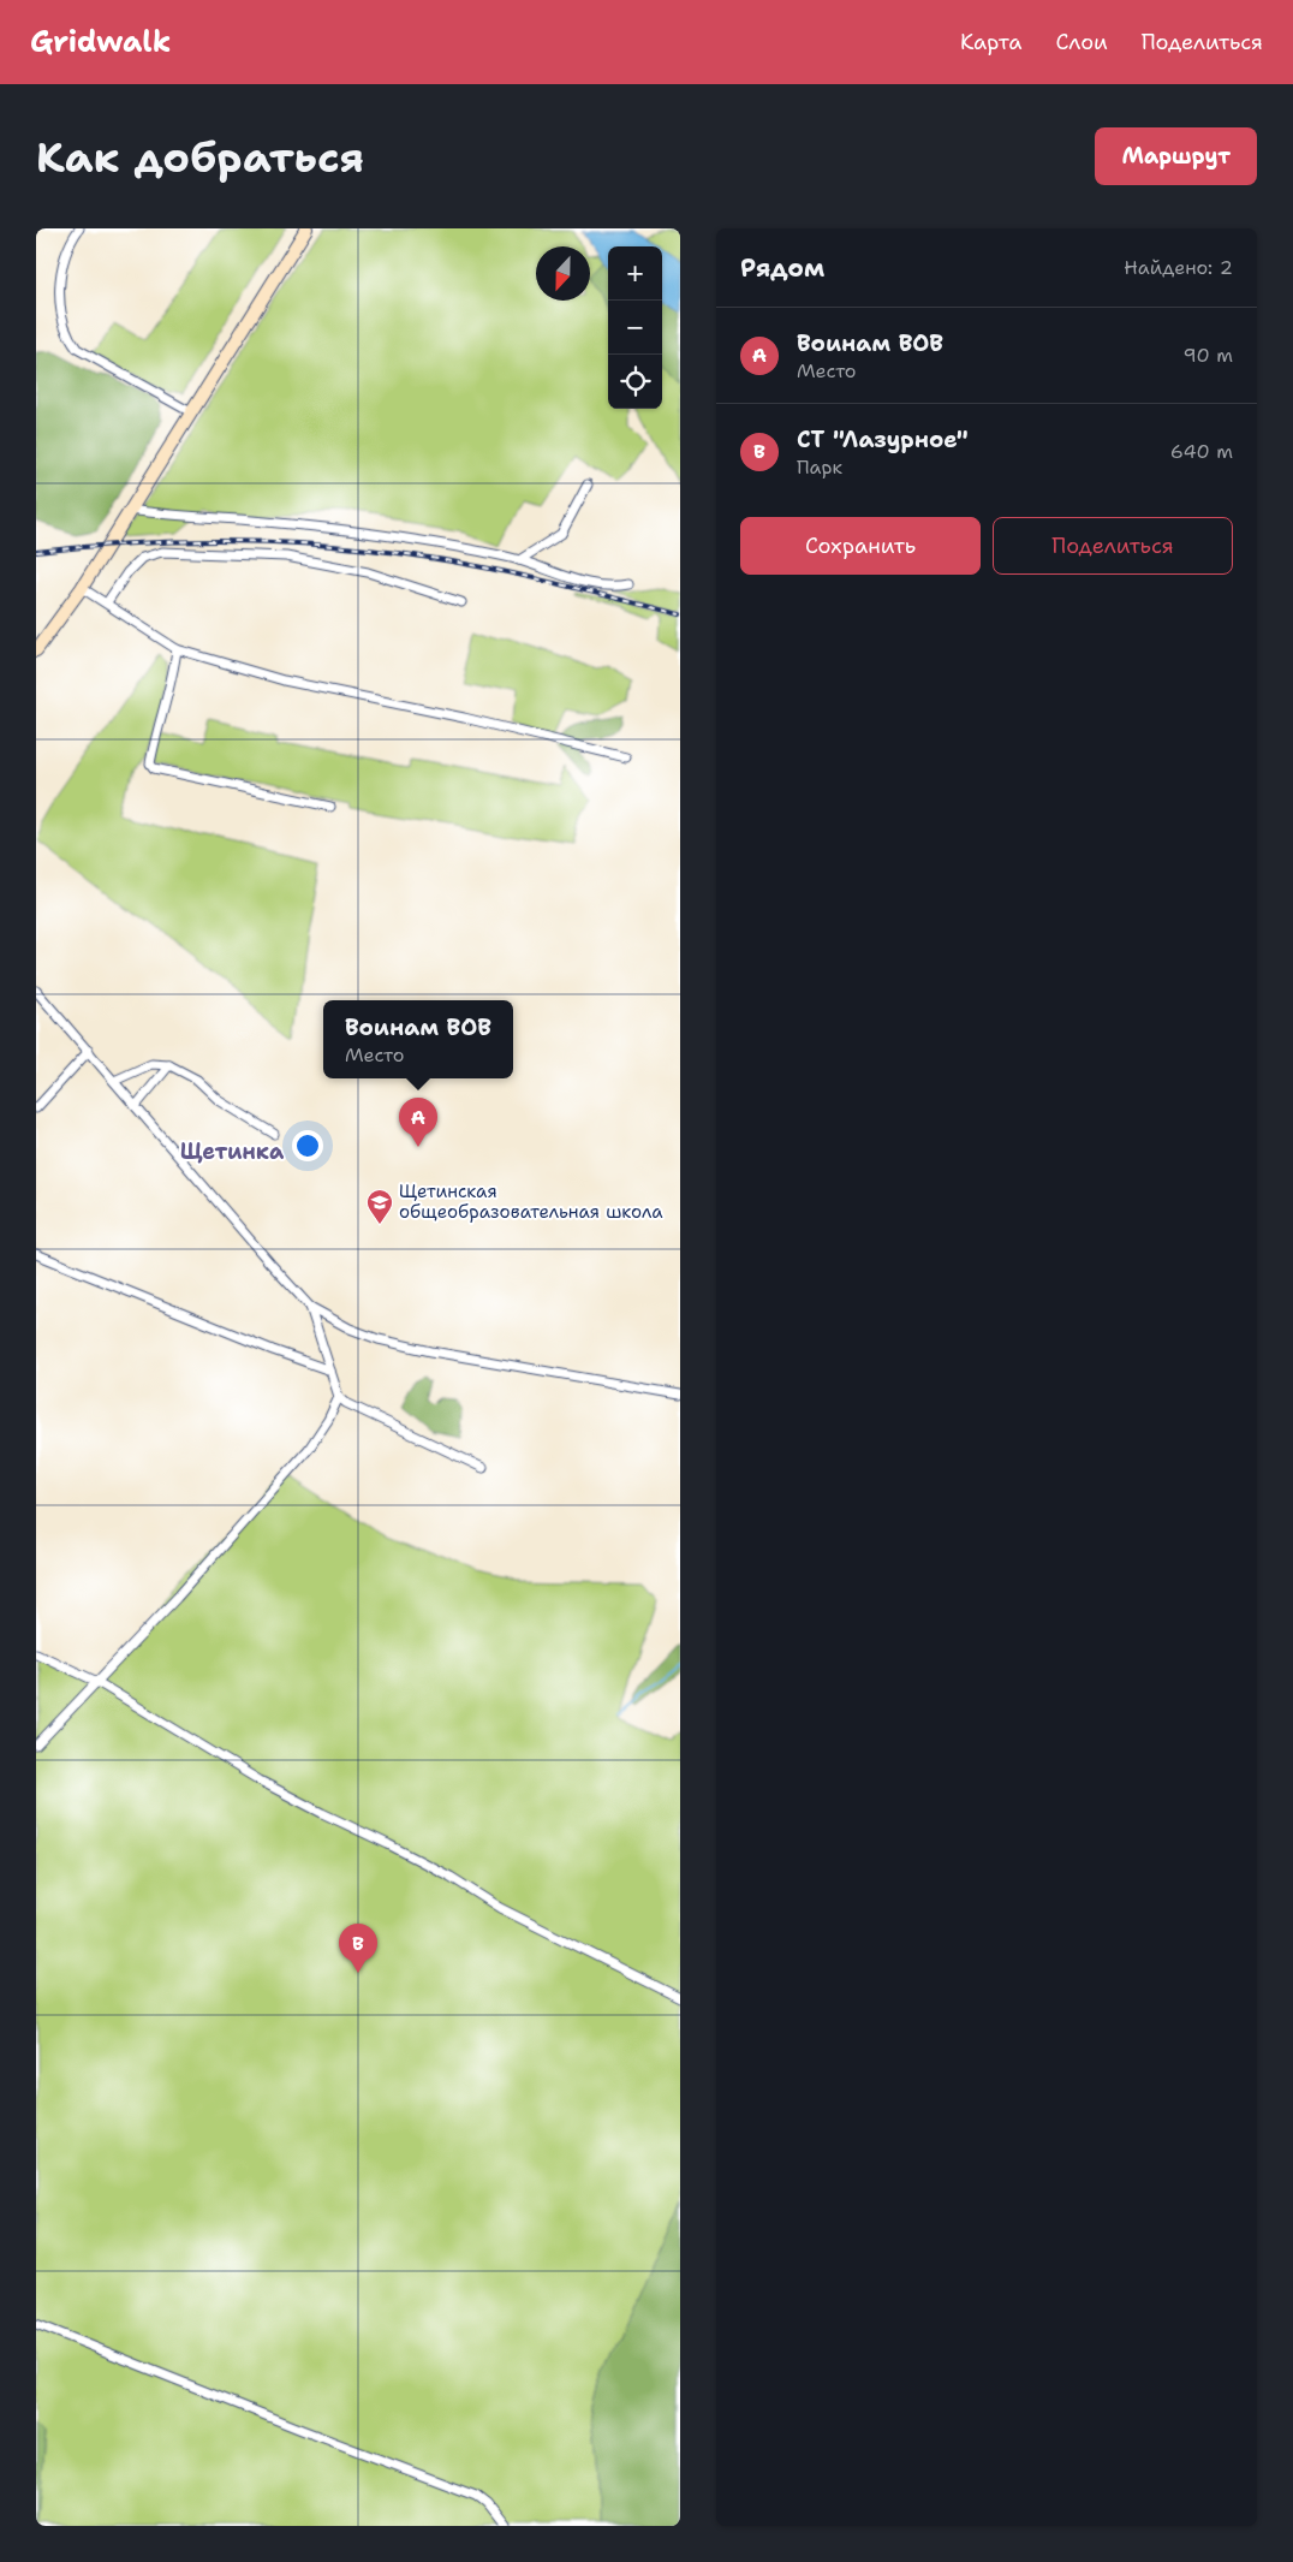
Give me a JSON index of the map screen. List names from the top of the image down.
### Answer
{
  "districts": ["Щетинка"],
  "places": {
    "school or university": ["Щетинская общеобразовательная школа"]
  },
  "north": "bottom",
  "page": {
    "header": "Gridwalk",
    "nav": ["Карта", "Слои", "Поделиться"],
    "buttons": [
      "Маршрут",
      ["Сохранить", "Поделиться"]
    ],
    "title": "Как добраться",
    "heading": ["Рядом", "Найдено: 2"],
    "map_buttons": ["+", "−"],
    "list": [
      {
        "mark": "A",
        "name": "Воинам ВОВ",
        "note": "Место",
        "value": "90 m"
      },
      {
        "mark": "B",
        "name": "СТ \"Лазурное\"",
        "note": "Парк",
        "value": "640 m"
      }
    ],
    "popup": ["Воинам ВОВ", "Место"],
    "pins": ["A", "B"]
  }
}
